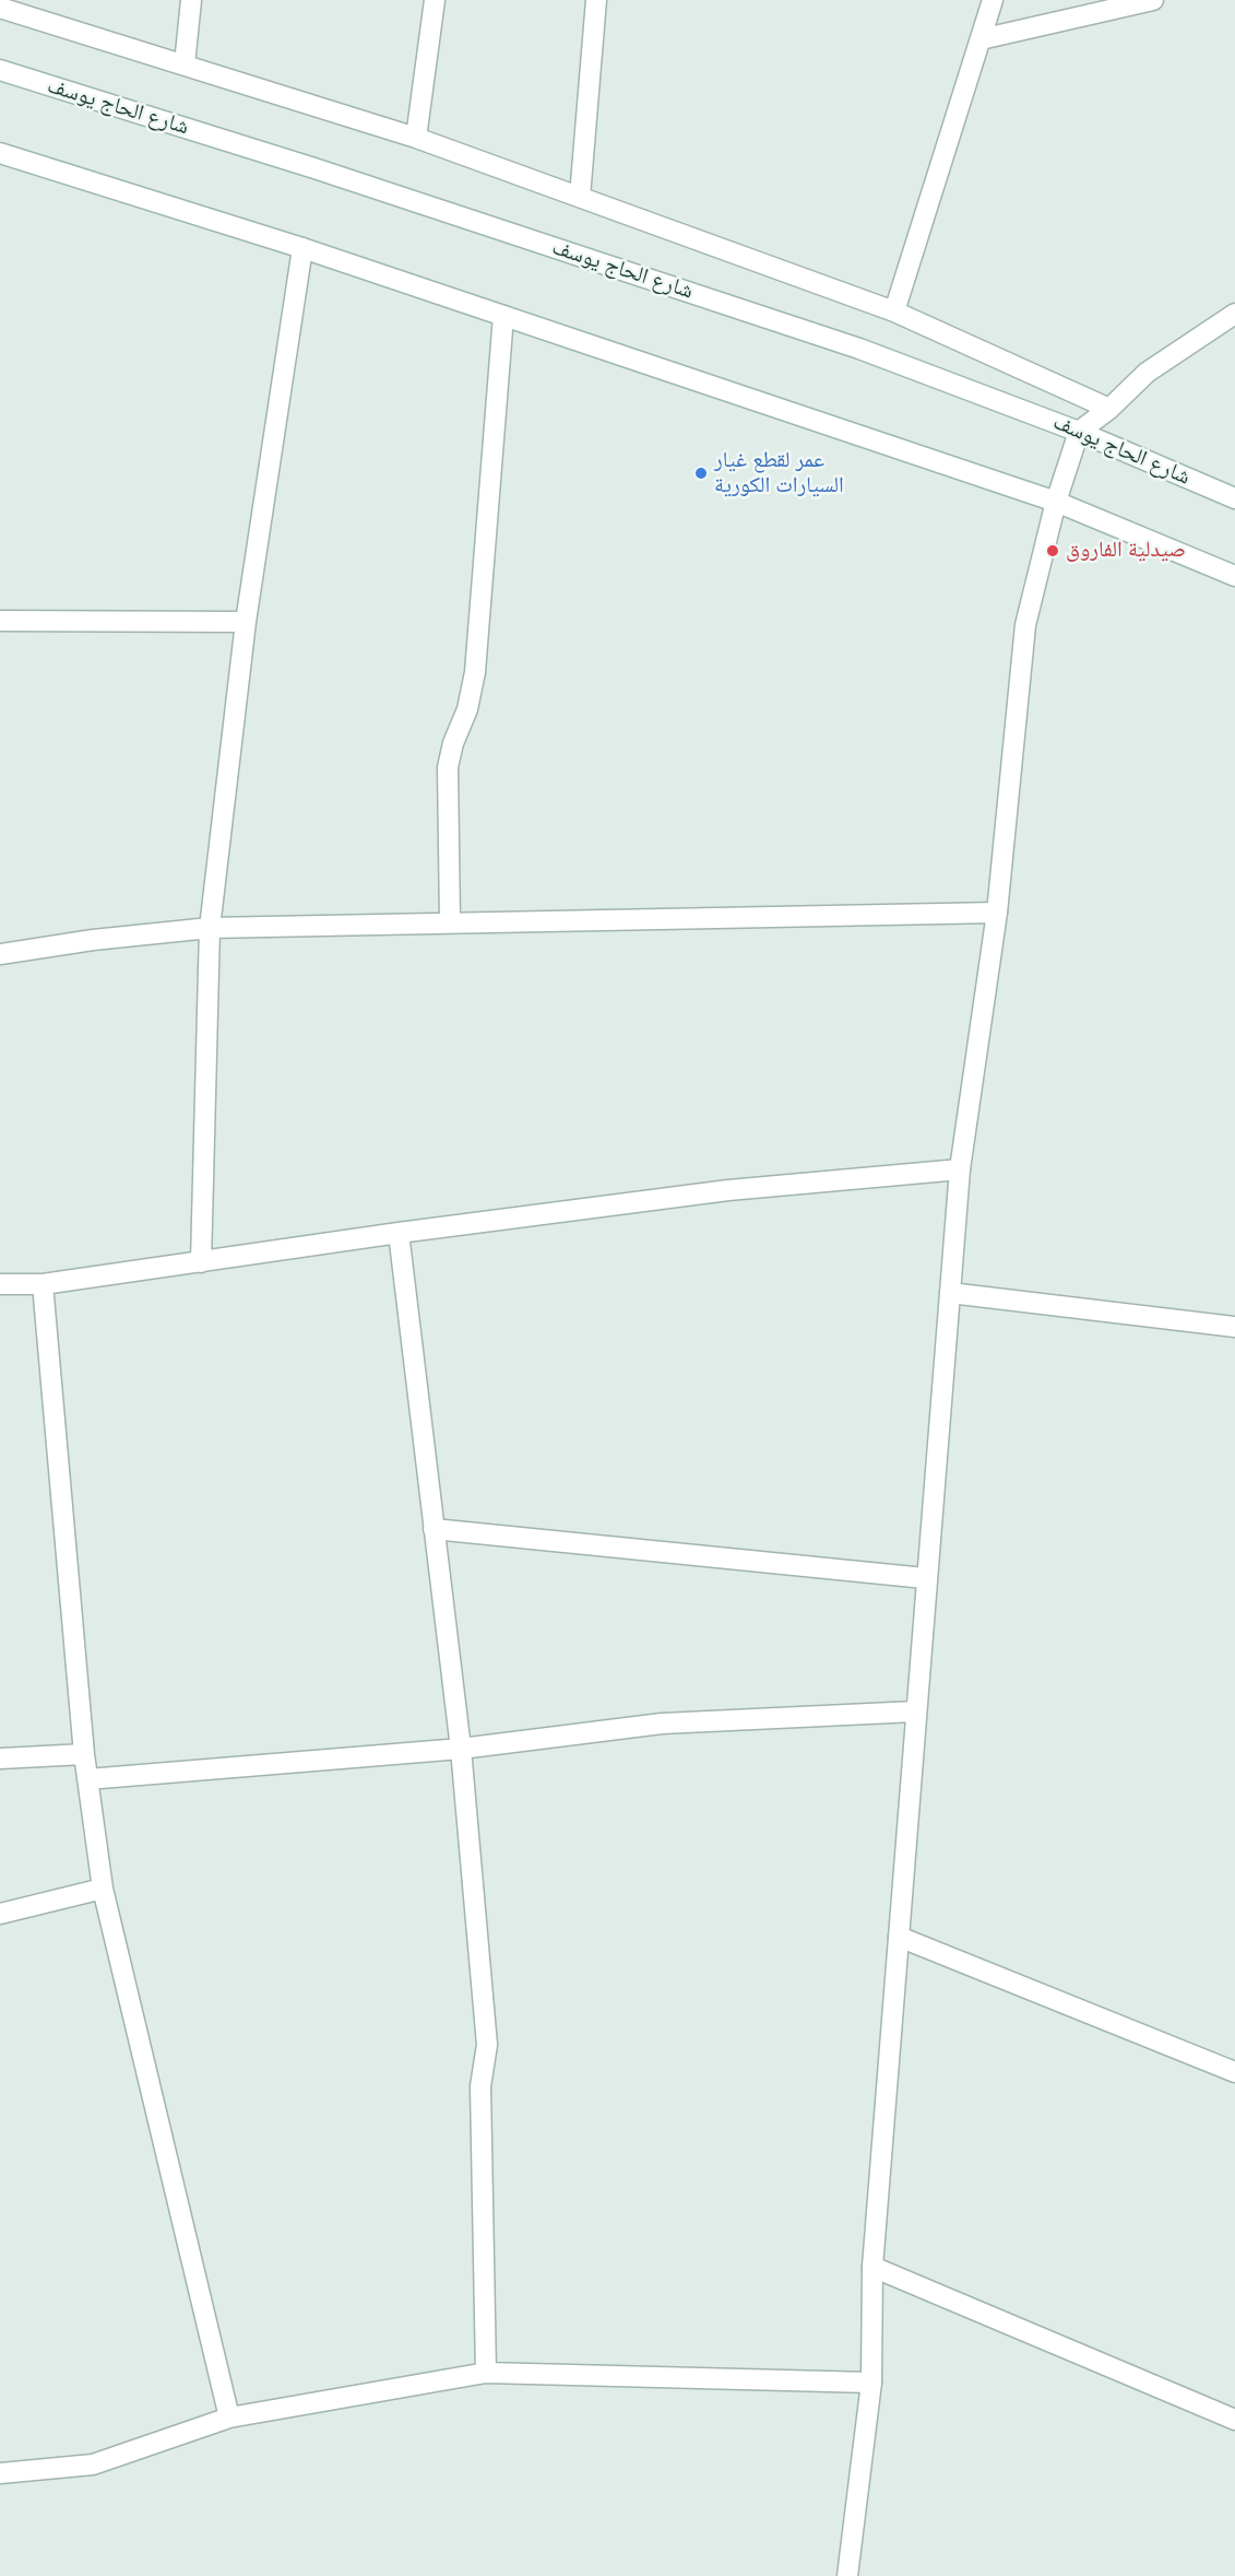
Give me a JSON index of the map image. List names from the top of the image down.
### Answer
{
  "streets": {
    "street": ["شارع الحاج يوسف"]
  },
  "places": ["عمر لقطع غيار السيارات الكورية", "صيدلية الفاروق"]
}
